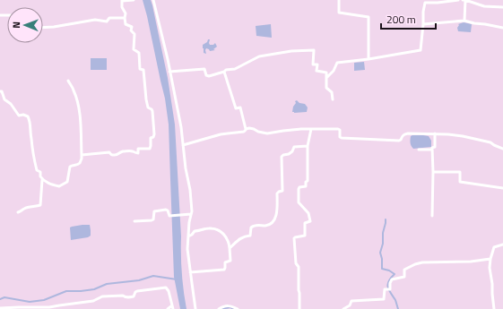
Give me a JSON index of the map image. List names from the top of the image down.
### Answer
{
  "scale_bar": "200 m",
  "north": "left"
}
